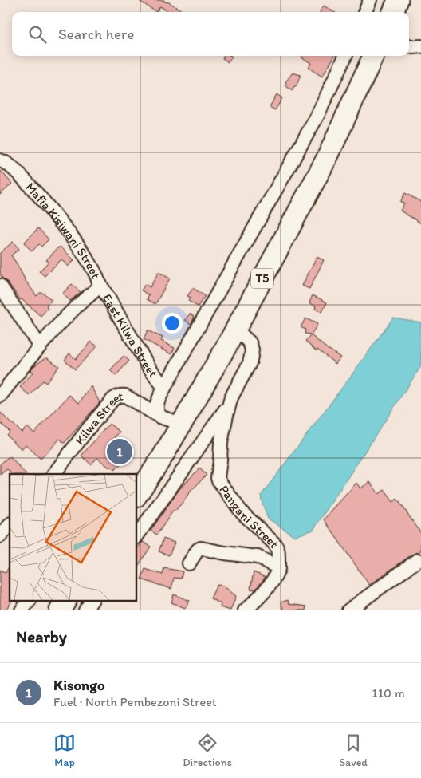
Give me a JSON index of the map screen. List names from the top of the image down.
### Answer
{
  "streets": {
    "highway": ["T5"],
    "street": [
      "Mafia Kisiwani Street",
      "East Kilwa Street",
      "Kilwa Street",
      "Pangani Street"
    ]
  },
  "crossings": [
    ["Mafia Kisiwani Street", "East Kilwa Street"],
    ["T5", "Kilwa Street"],
    ["T5", "Pangani Street"]
  ],
  "page": {
    "search": "Search here",
    "pins": "1",
    "heading": "Nearby",
    "list": [
      {
        "mark": "1",
        "name": "Kisongo",
        "note": "Fuel · North Pembezoni Street",
        "value": "110 m"
      }
    ],
    "nav": ["Map", "Directions", "Saved"]
  }
}
